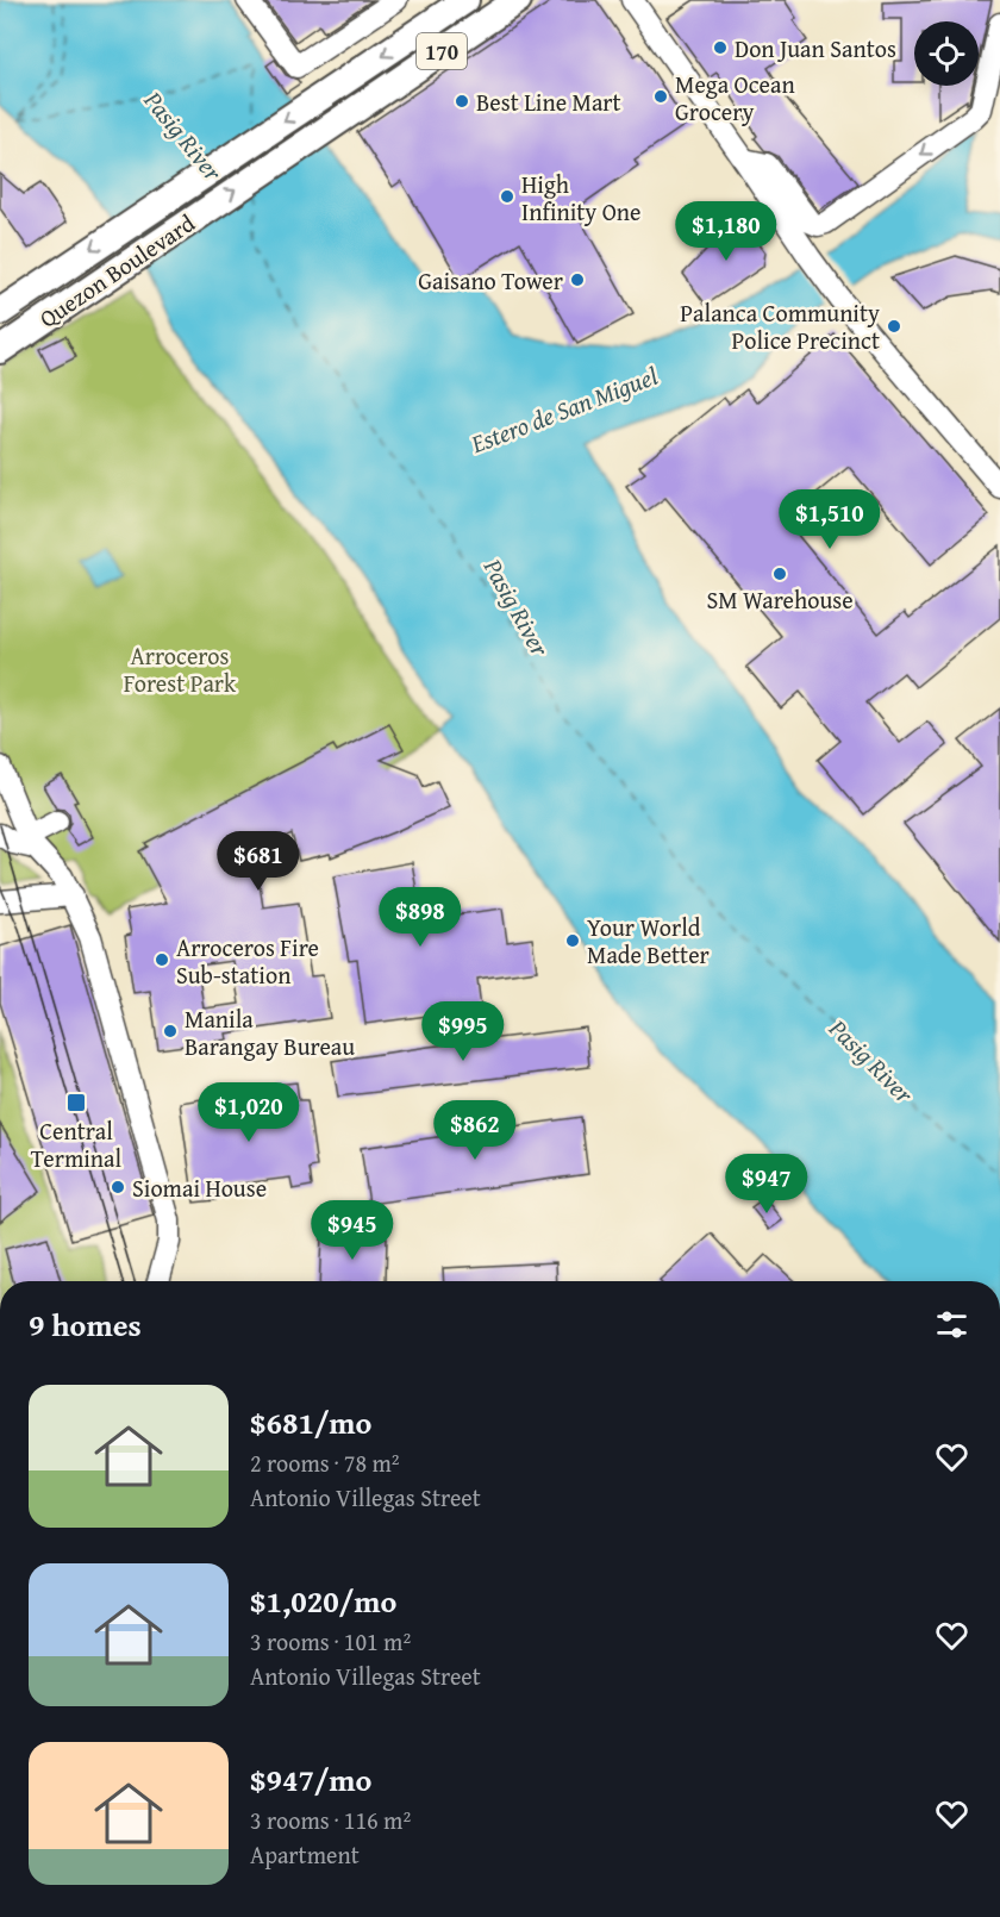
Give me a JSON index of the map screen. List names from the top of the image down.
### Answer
{
  "streets": {
    "main road": ["170", "Quezon Boulevard"]
  },
  "water": ["Pasig River", "Estero de San Miguel"],
  "parks": ["Arroceros Forest Park"],
  "places": {
    "other": [
      "Don Juan Santos",
      "Mega Ocean Grocery",
      "Best Line Mart",
      "High Infinity One",
      "Gaisano Tower",
      "Palanca Community Police Precinct",
      "SM Warehouse",
      "Your World Made Better",
      "Arroceros Fire Sub-station",
      "Manila Barangay Bureau",
      "Siomai House"
    ],
    "transit": ["Central Terminal"]
  },
  "page": {
    "price": [
      "$1,180",
      "$1,510",
      "$681",
      "$898",
      "$995",
      "$1,020",
      "$862",
      "$947",
      "$945"
    ],
    "heading": "9 homes",
    "list": [
      {
        "name": "$681/mo",
        "note": "2 rooms · 78 m² · Antonio Villegas Street"
      },
      {
        "name": "$1,020/mo",
        "note": "3 rooms · 101 m² · Antonio Villegas Street"
      },
      {
        "name": "$947/mo",
        "note": "3 rooms · 116 m² · Apartment"
      }
    ]
  }
}
